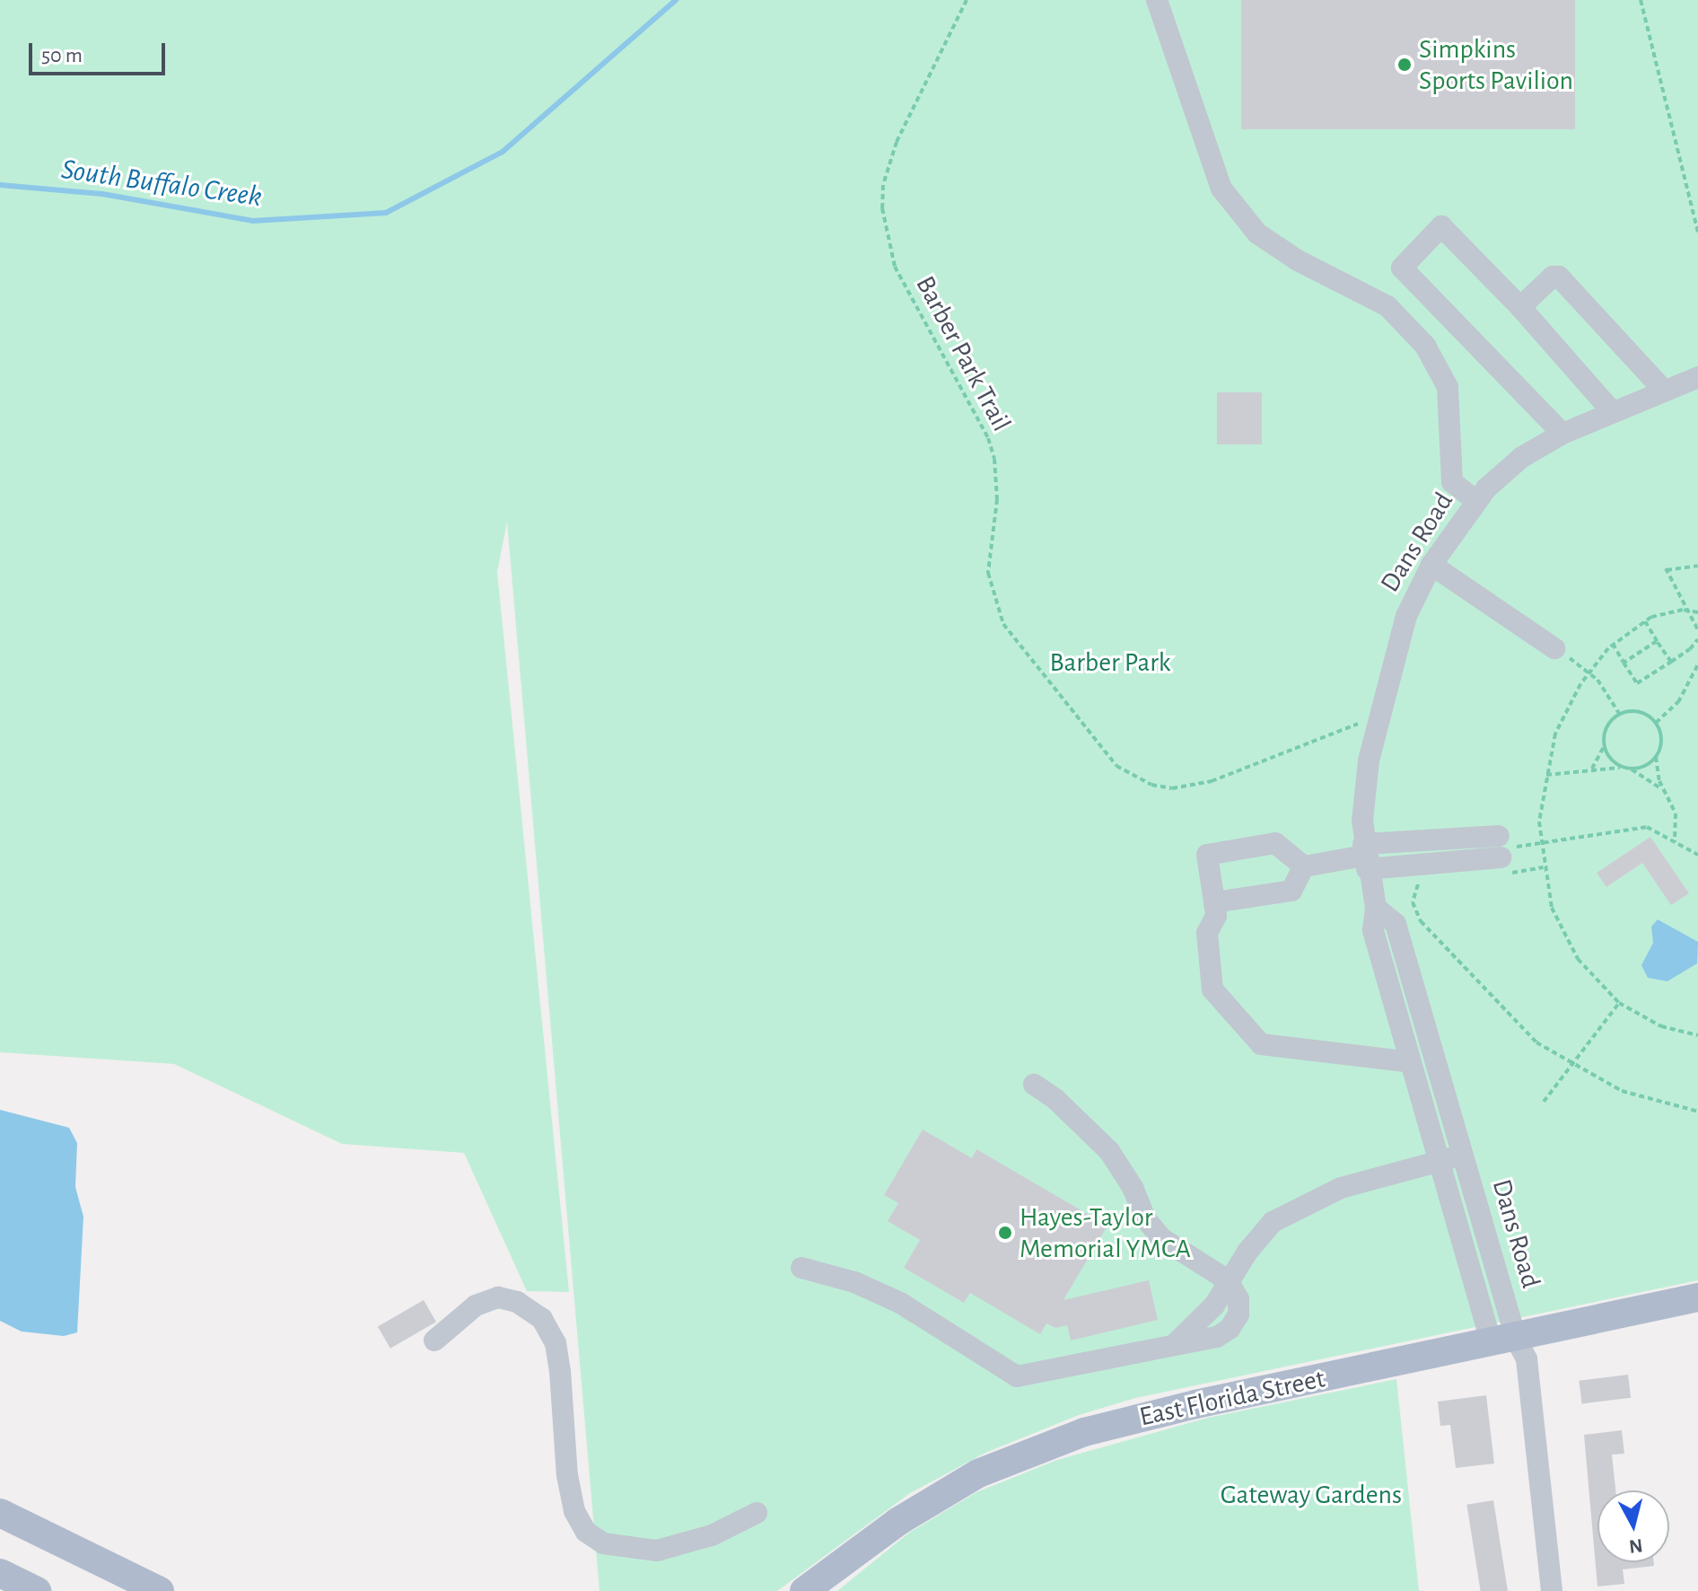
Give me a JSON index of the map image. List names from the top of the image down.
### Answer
{
  "streets": {
    "main road": ["East Florida Street"],
    "street": ["Dans Road"],
    "path": ["Barber Park Trail"]
  },
  "crossings": [
    ["Barber Park Trail", "Dans Road"],
    ["Dans Road", "East Florida Street"]
  ],
  "water": ["South Buffalo Creek"],
  "parks": ["Barber Park", "Gateway Gardens"],
  "places": ["Simpkins Sports Pavilion", "Hayes-Taylor Memorial YMCA"],
  "scale_bar": "50 m",
  "north": "bottom"
}
